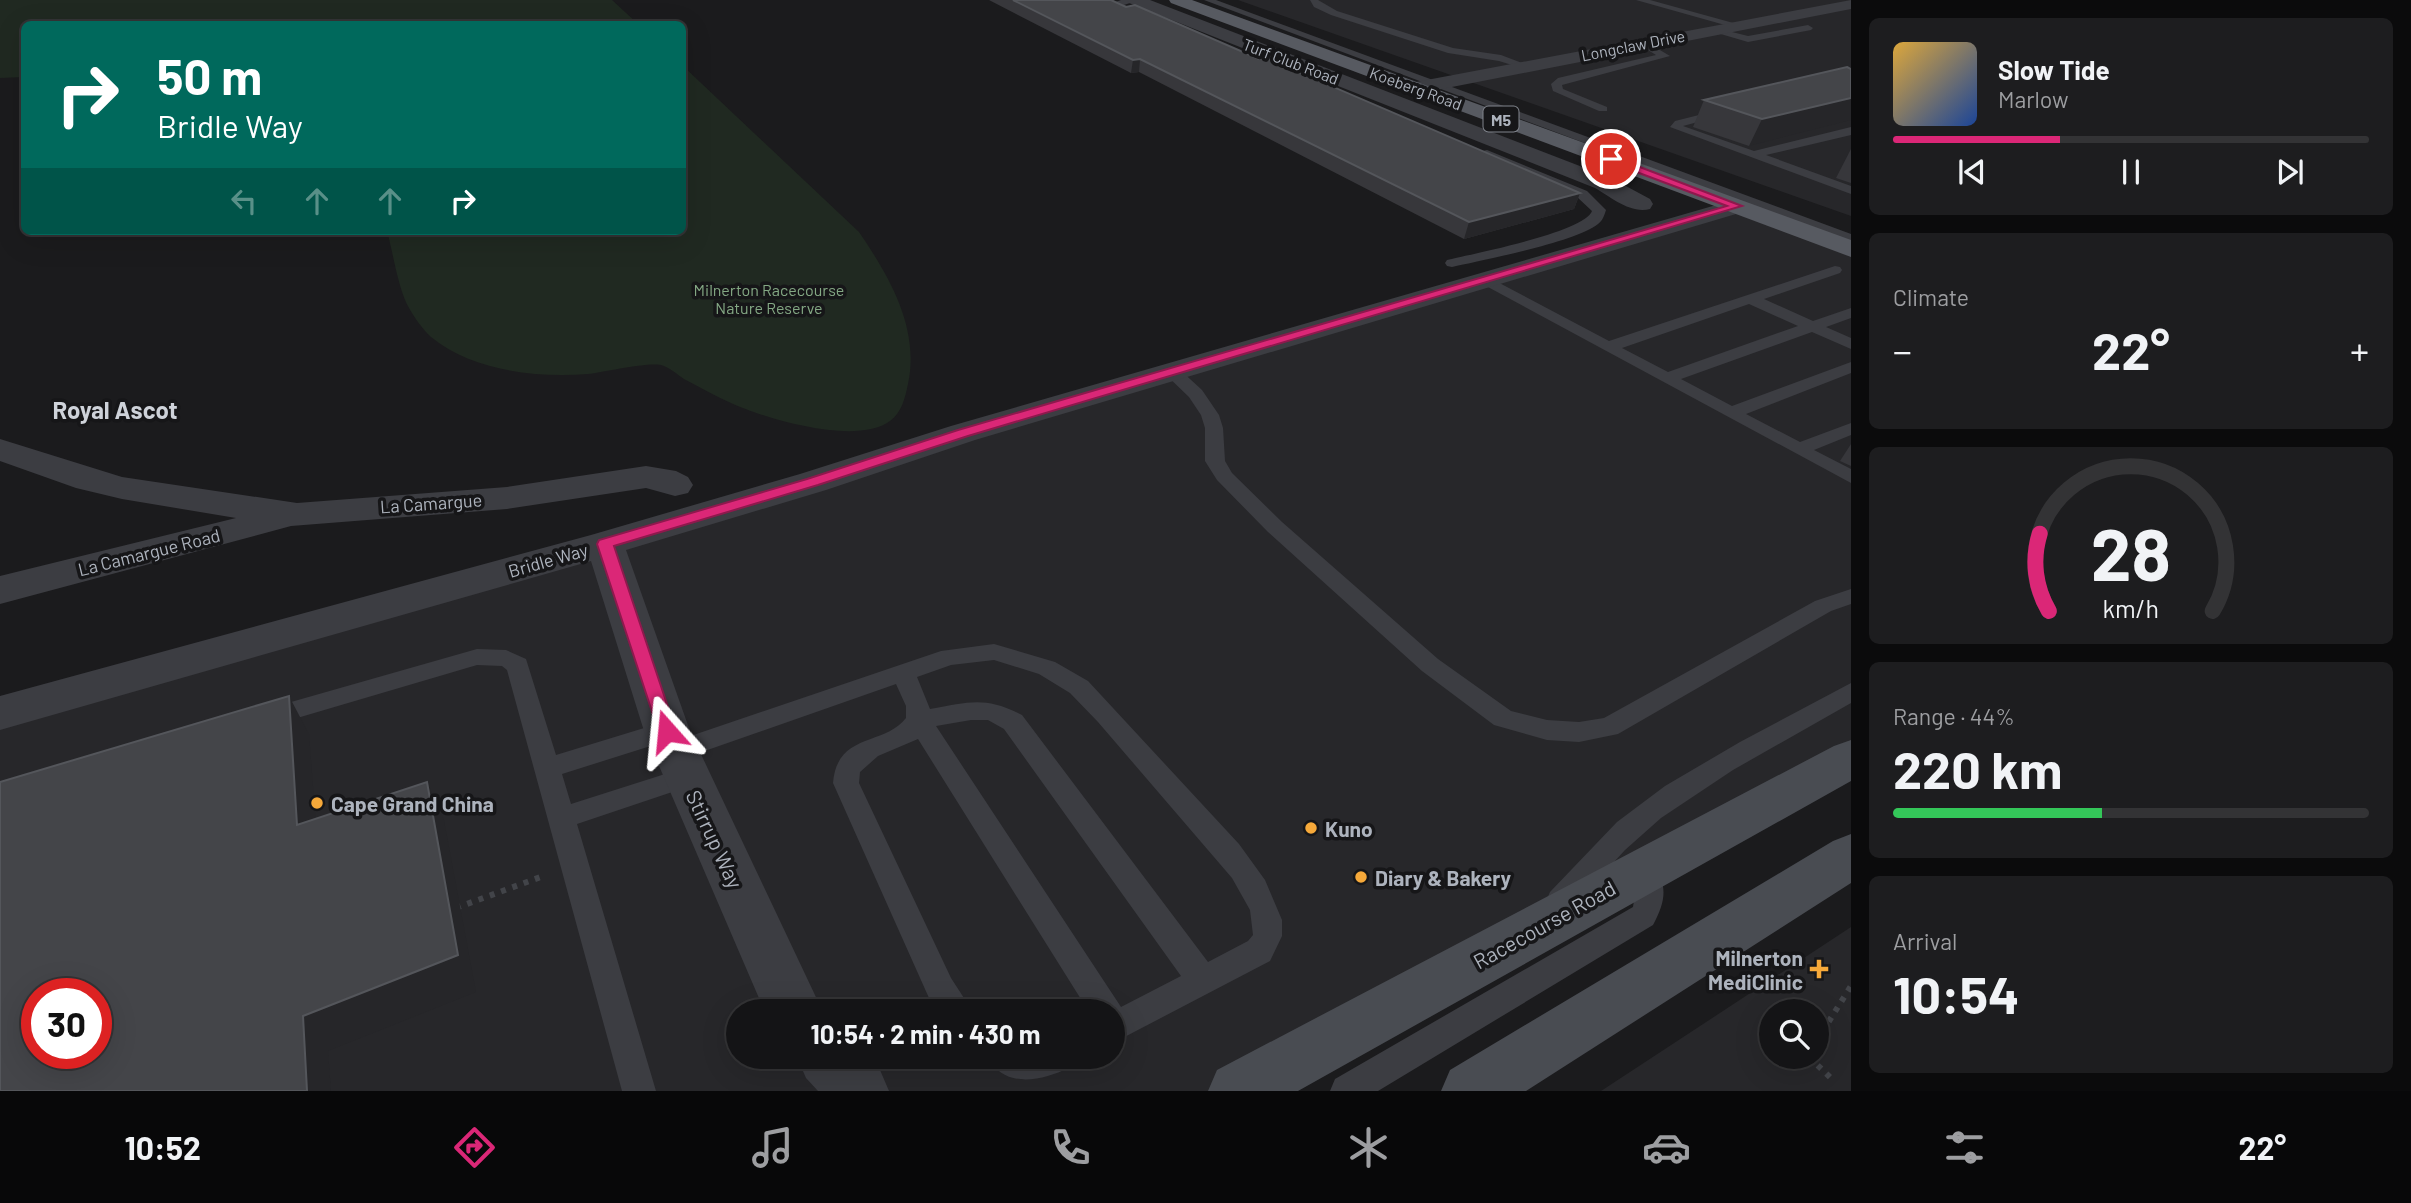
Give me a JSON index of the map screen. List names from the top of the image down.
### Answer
{
  "streets": {
    "main road": ["Koeberg Road", "M5", "Racecourse Road"],
    "street": [
      "Longclaw Drive",
      "Turf Club Road",
      "La Camargue",
      "La Camargue Road",
      "Bridle Way",
      "Stirrup Way"
    ]
  },
  "crossings": [
    ["Longclaw Drive", "Koeberg Road"],
    ["Koeberg Road", "Bridle Way"],
    ["La Camargue", "La Camargue Road"],
    ["Bridle Way", "Stirrup Way"]
  ],
  "districts": ["Royal Ascot"],
  "parks": ["Milnerton Racecourse Nature Reserve"],
  "places": {
    "other": ["Cape Grand China", "Kuno", "Diary & Bakery"],
    "health": ["Milnerton MediClinic"]
  },
  "page": {
    "turn": ["50 m", "Bridle Way"],
    "song": ["Slow Tide", "Marlow"],
    "tile": [
      "Climate",
      ["Range · 44%", "220 km"],
      ["Arrival", "10:54"]
    ],
    "heat": ["−", "22°", "+"],
    "limit": "30",
    "trip": "10:54 · 2 min · 430 m",
    "tabs": ["10:52", "22°"],
    "gauge": ["28", "km/h"]
  }
}
